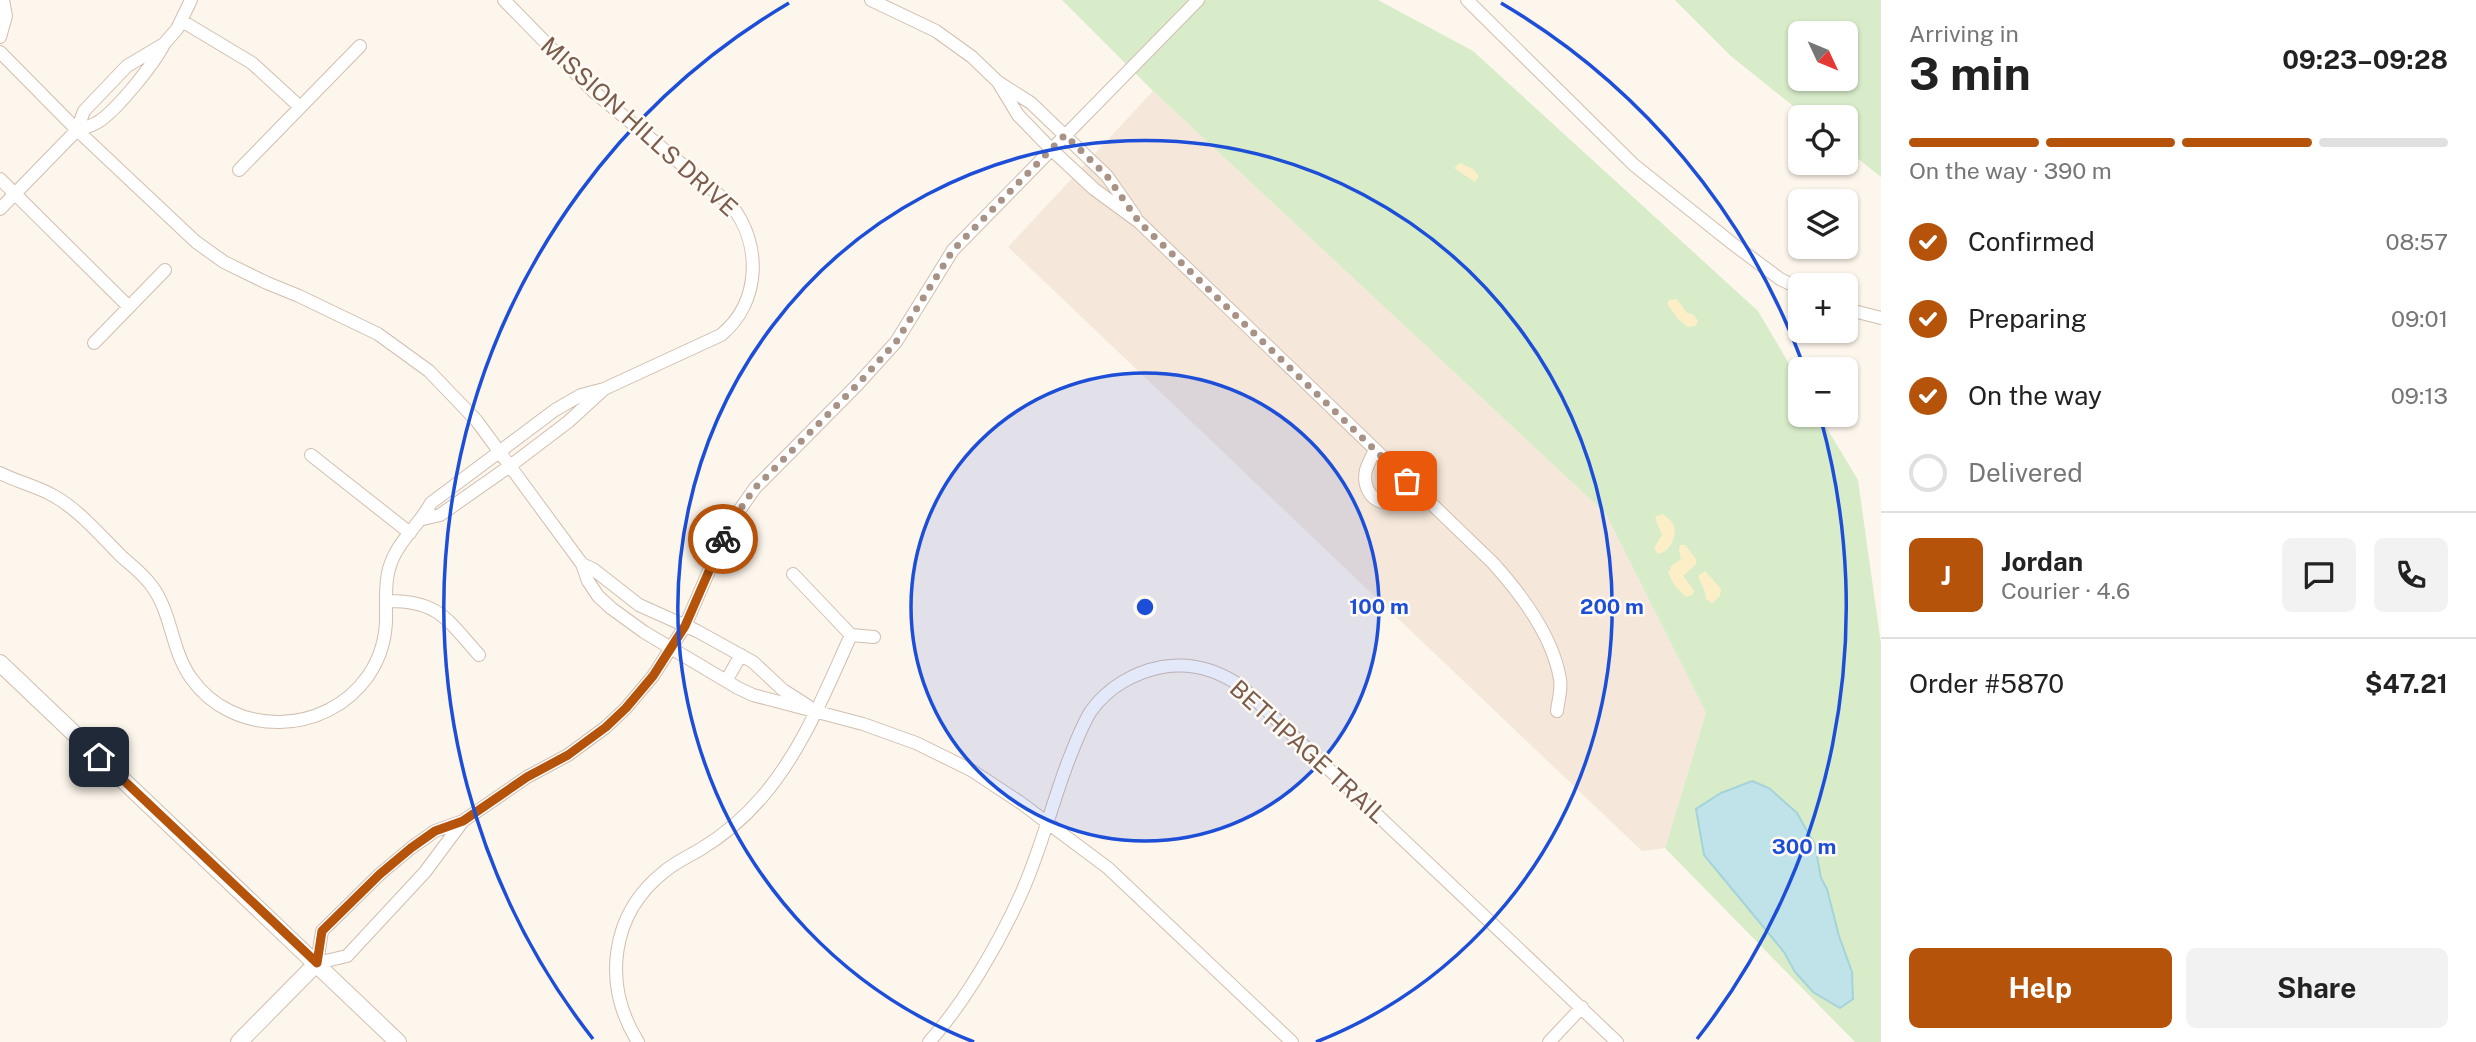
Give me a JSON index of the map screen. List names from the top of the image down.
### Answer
{
  "streets": {
    "street": ["MISSION HILLS DRIVE", "BETHPAGE TRAIL"]
  },
  "north": "bottom right",
  "page": {
    "heading": ["3 min", "Arriving in", "09:23–09:28"],
    "panel": [
      "Jordan",
      "Courier · 4.6",
      "Order #5870",
      "$47.21"
    ],
    "map_buttons": ["+", "−"],
    "bar": "On the way · 390 m",
    "list": [
      ["Confirmed", "08:57"],
      ["Preparing", "09:01"],
      ["On the way", "09:13"],
      "Delivered"
    ],
    "round": "J",
    "buttons": ["Help", "Share"]
  },
  "rings": ["100 m", "200 m", "300 m"]
}
